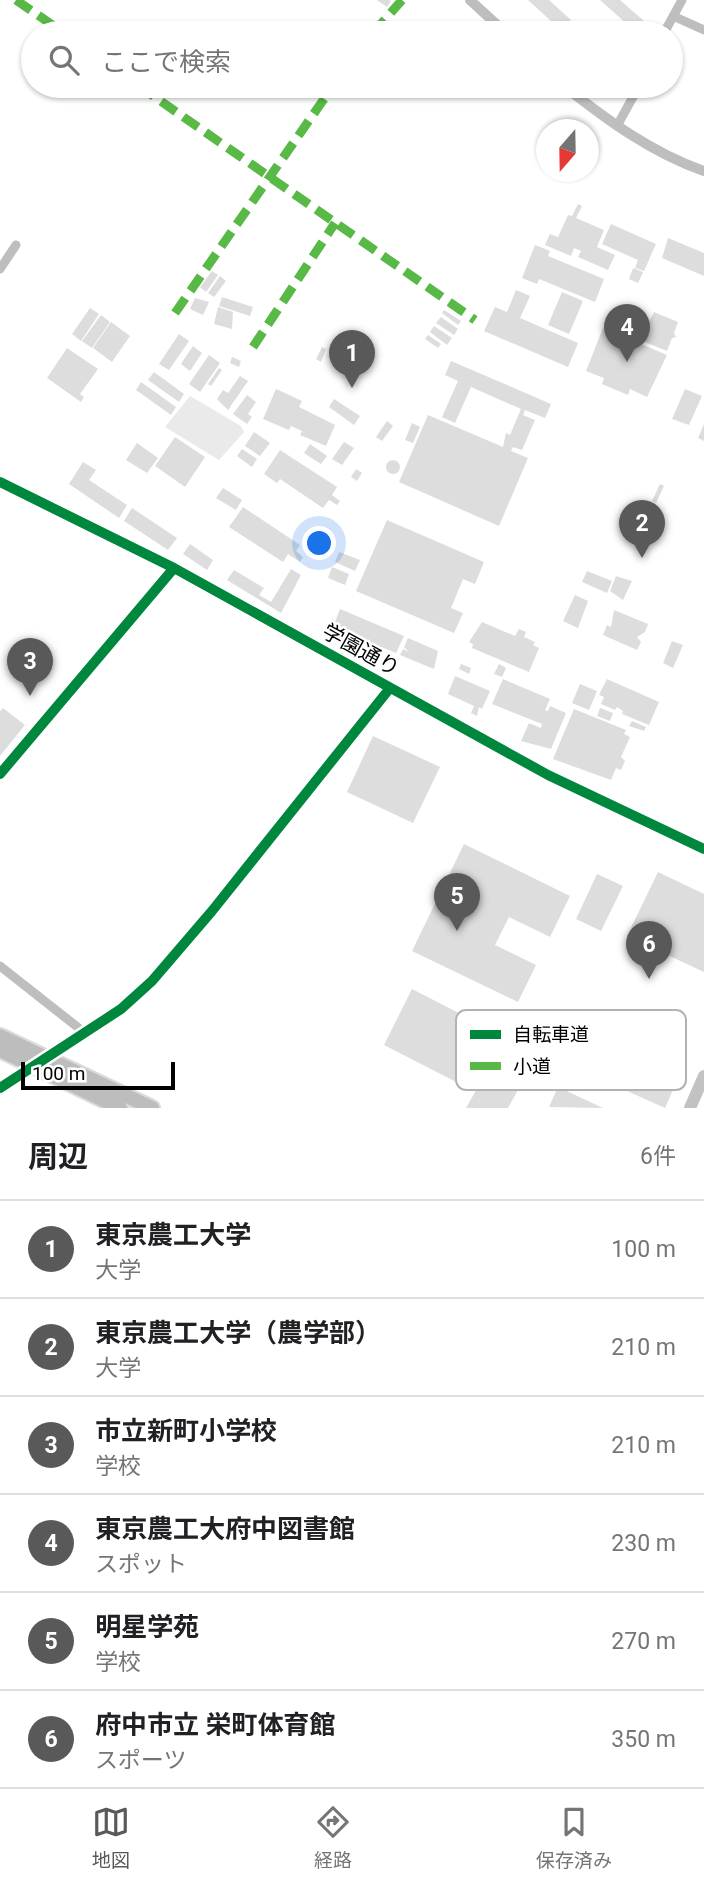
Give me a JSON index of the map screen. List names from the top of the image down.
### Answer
{
  "streets": {
    "street": ["学園通り"]
  },
  "legend": ["自転車道", "小道"],
  "scale_bar": "100 m",
  "north": "bottom",
  "page": {
    "search": "ここで検索",
    "pins": [
      "4",
      "1",
      "2",
      "3",
      "5",
      "6"
    ],
    "scale": "100 m",
    "heading": ["周辺", "6件"],
    "list": [
      {
        "mark": "1",
        "name": "東京農工大学",
        "note": "大学",
        "value": "100 m"
      },
      {
        "mark": "2",
        "name": "東京農工大学（農学部）",
        "note": "大学",
        "value": "210 m"
      },
      {
        "mark": "3",
        "name": "市立新町小学校",
        "note": "学校",
        "value": "210 m"
      },
      {
        "mark": "4",
        "name": "東京農工大府中図書館",
        "note": "スポット",
        "value": "230 m"
      },
      {
        "mark": "5",
        "name": "明星学苑",
        "note": "学校",
        "value": "270 m"
      },
      {
        "mark": "6",
        "name": "府中市立 栄町体育館",
        "note": "スポーツ",
        "value": "350 m"
      }
    ],
    "nav": ["地図", "経路", "保存済み"]
  }
}
